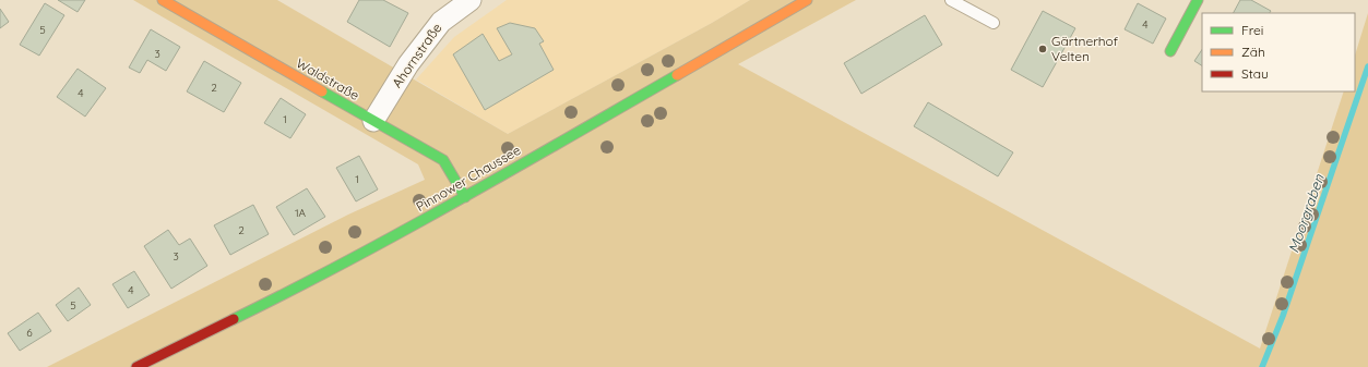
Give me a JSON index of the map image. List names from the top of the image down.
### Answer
{
  "streets": {
    "main road": ["Waldstraße", "Pinnower Chaussee"],
    "street": ["Ahornstraße"]
  },
  "crossings": [
    ["Ahornstraße", "Waldstraße"],
    ["Waldstraße", "Pinnower Chaussee"]
  ],
  "water": ["Moorgraben"],
  "places": ["Gärtnerhof Velten"],
  "house_numbers": [
    "4",
    "5",
    "3",
    "2",
    "4",
    "1",
    "1",
    "1A",
    "2",
    "3",
    "4",
    "5",
    "6"
  ],
  "legend": ["Frei", "Zäh", "Stau"]
}
